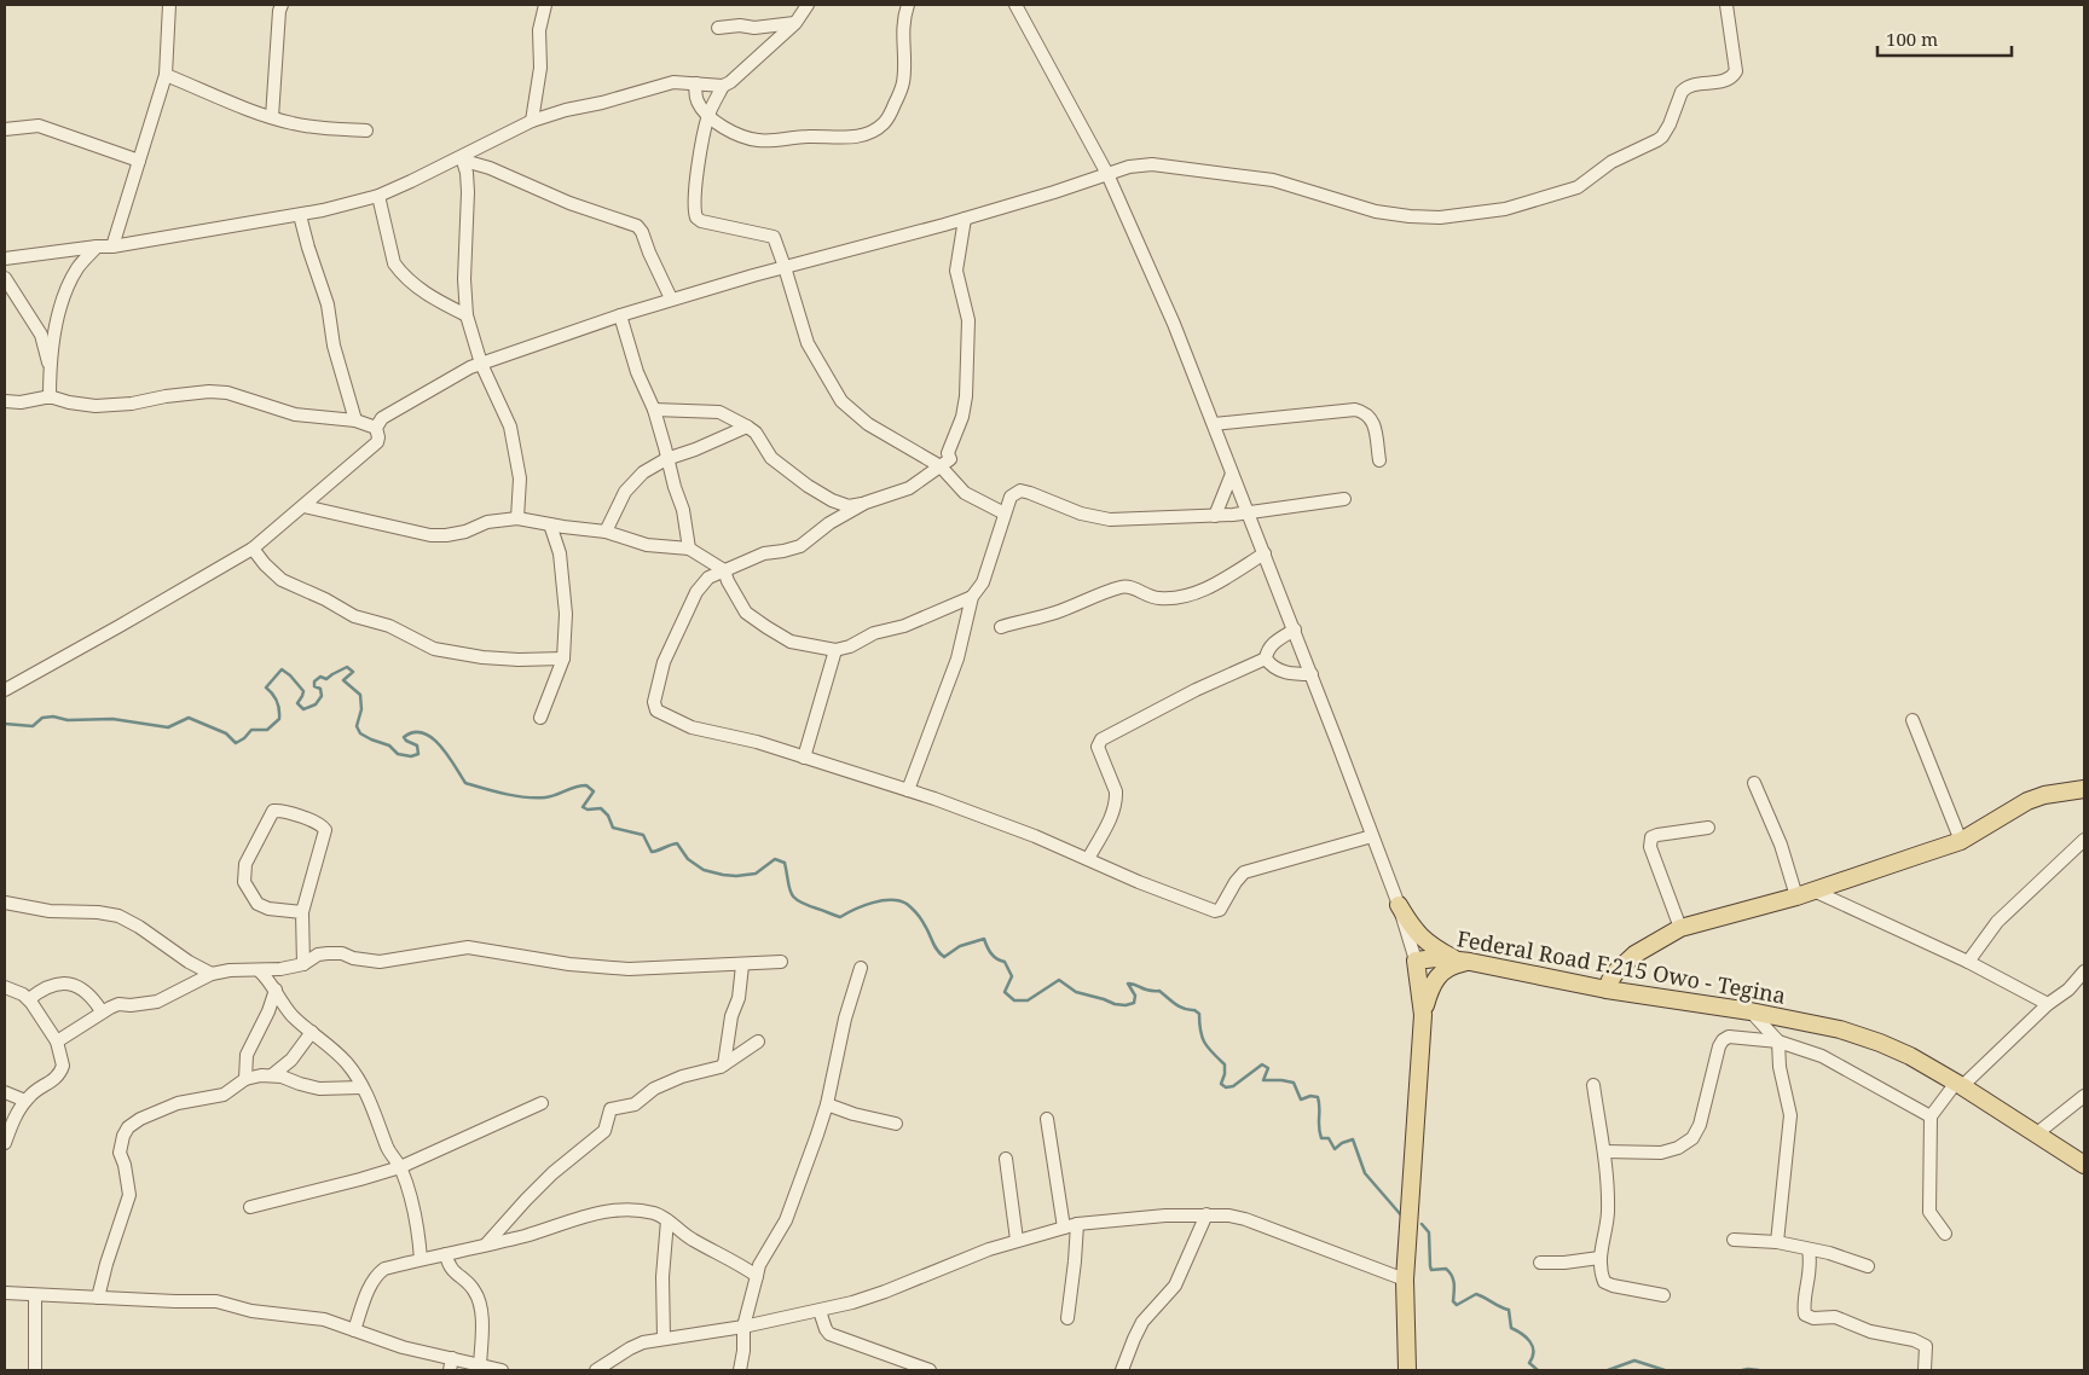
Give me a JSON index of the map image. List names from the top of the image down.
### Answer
{
  "streets": {
    "main road": ["Federal Road F.215 Owo - Tegina"]
  },
  "scale_bar": "100 m"
}
